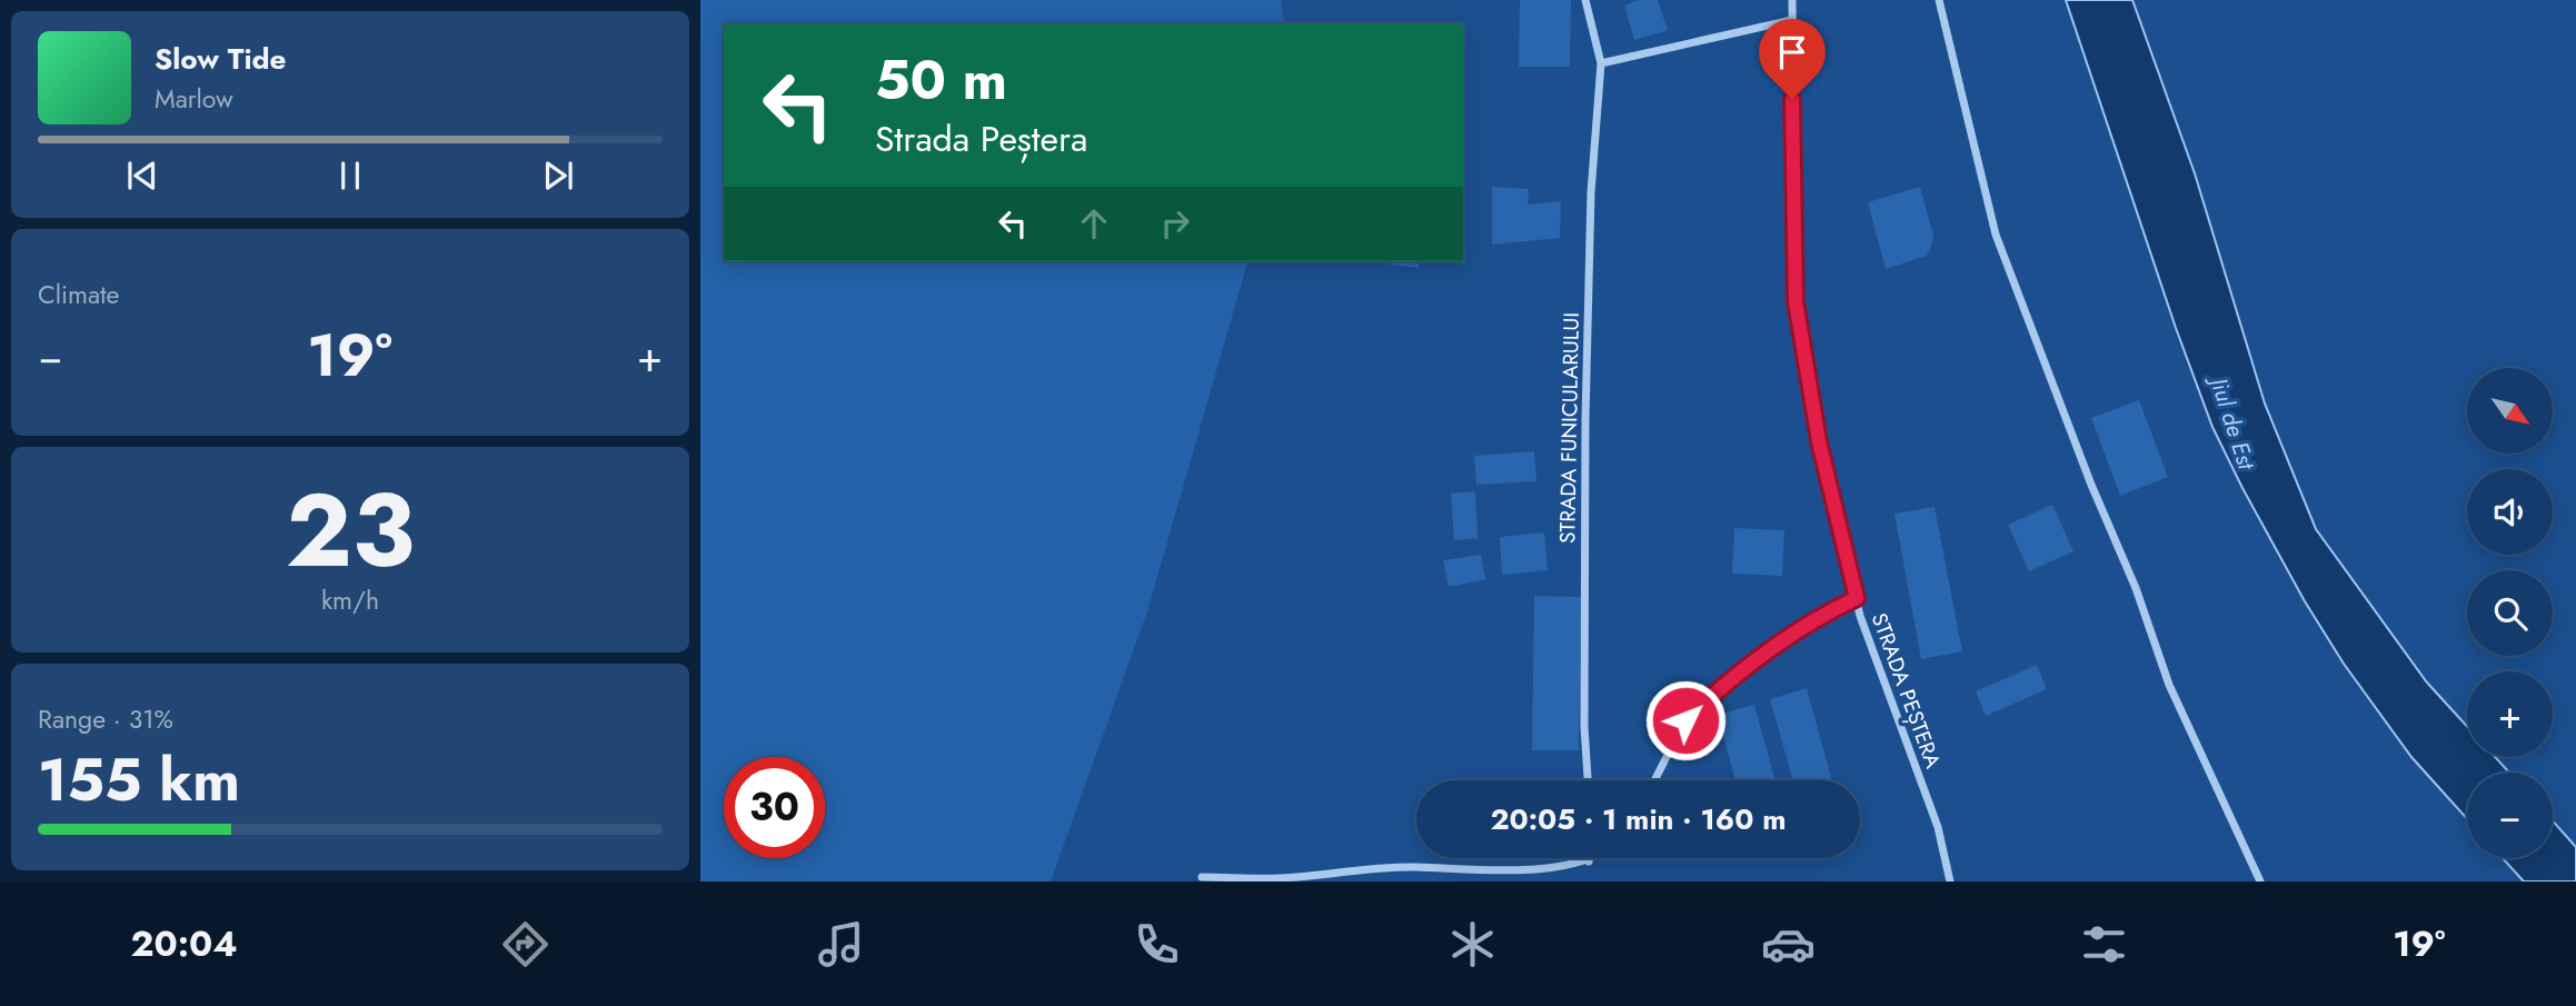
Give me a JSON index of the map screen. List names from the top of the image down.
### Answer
{
  "streets": {
    "street": ["STRADA FUNICULARULUI", "STRADA PEȘTERA"]
  },
  "water": ["Jiul de Est"],
  "north": "bottom right",
  "page": {
    "turn": ["50 m", "Strada Peștera"],
    "song": ["Slow Tide", "Marlow"],
    "tile": [
      "Climate",
      ["23", "km/h"],
      ["Range · 31%", "155 km"]
    ],
    "heat": ["−", "19°", "+"],
    "map_buttons": ["+", "−"],
    "limit": "30",
    "trip": "20:05 · 1 min · 160 m",
    "tabs": ["20:04", "19°"]
  }
}
